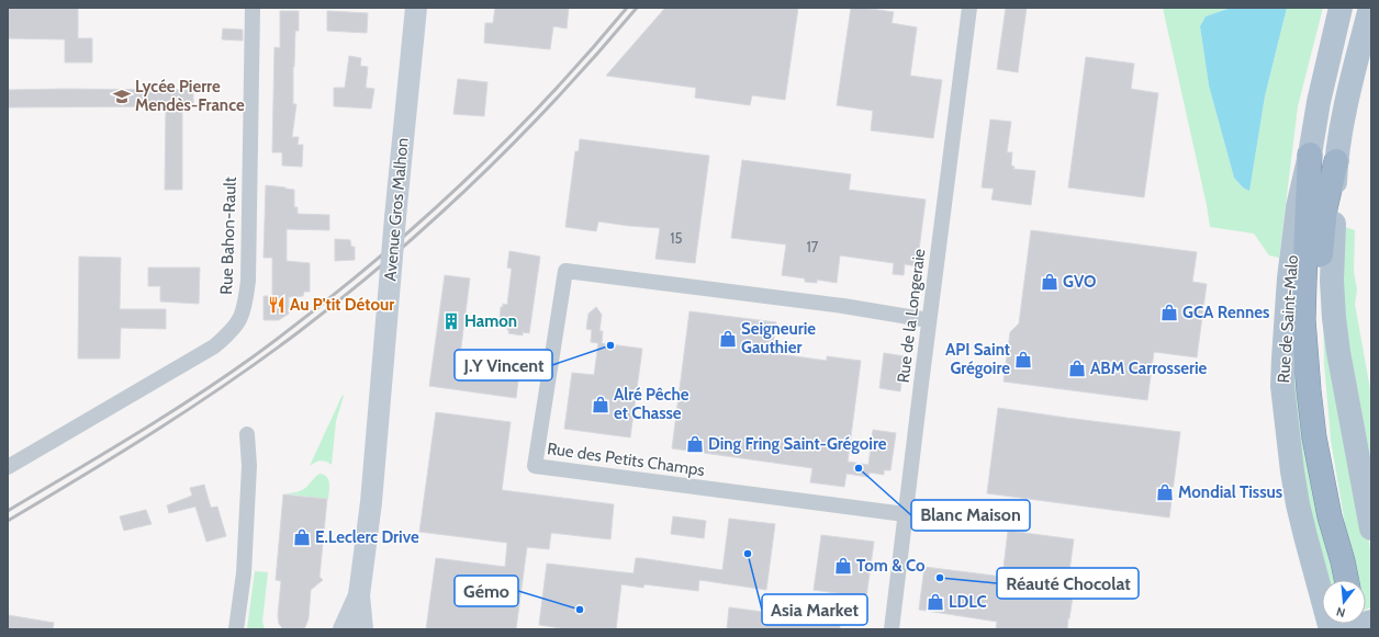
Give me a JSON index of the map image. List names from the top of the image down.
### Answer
{
  "streets": {
    "main road": ["Avenue Gros Malhon", "Rue de Saint-Malo"],
    "street": ["Rue Bahon-Rault", "Rue de la Longeraie", "Rue des Petits Champs"]
  },
  "crossings": [
    ["Rue de la Longeraie", "Rue des Petits Champs"]
  ],
  "places": {
    "school or university": ["Lycée Pierre Mendès-France"],
    "shop": [
      "GVO",
      "GCA Rennes",
      "Seigneurie Gauthier",
      "API Saint Grégoire",
      "ABM Carrosserie",
      "Alré Pêche et Chasse",
      "Ding Fring Saint-Grégoire",
      "Mondial Tissus",
      "E.Leclerc Drive",
      "Tom & Co",
      "LDLC"
    ],
    "restaurant": ["Au P'tit Détour"],
    "building": ["Hamon"],
    "other": [
      "J.Y Vincent",
      "Blanc Maison",
      "Asia Market",
      "Réauté Chocolat",
      "Gémo"
    ]
  },
  "house_numbers": ["15", "17"],
  "north": "bottom"
}
